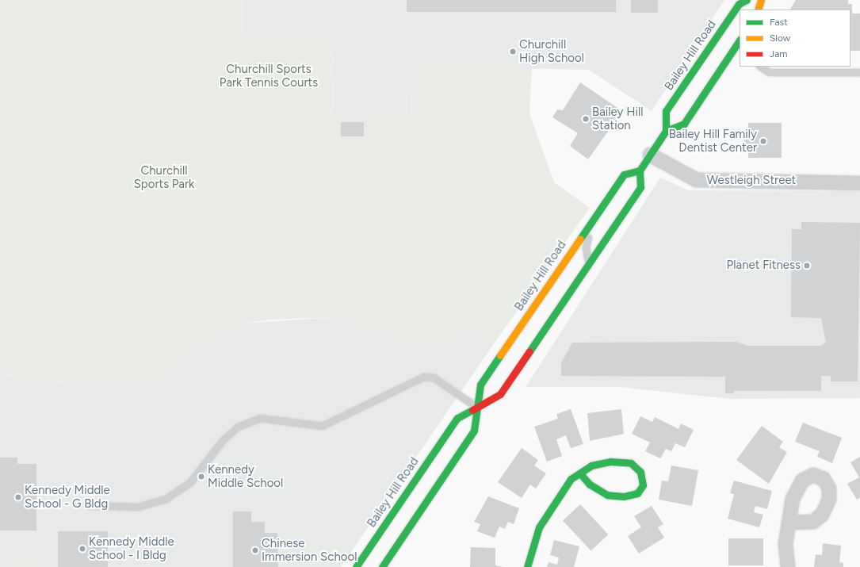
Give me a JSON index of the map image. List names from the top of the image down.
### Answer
{
  "streets": {
    "main road": ["Bailey Hill Road"],
    "street": ["Westleigh Street"]
  },
  "parks": ["Churchill Sports Park Tennis Courts", "Churchill Sports Park"],
  "places": [
    "Churchill High School",
    "Bailey Hill Station",
    "Bailey Hill Family Dentist Center",
    "Planet Fitness",
    "Kennedy Middle School",
    "Kennedy Middle School - G Bldg",
    "Kennedy Middle School - I Bldg",
    "Chinese Immersion School"
  ],
  "legend": ["Fast", "Slow", "Jam"]
}
